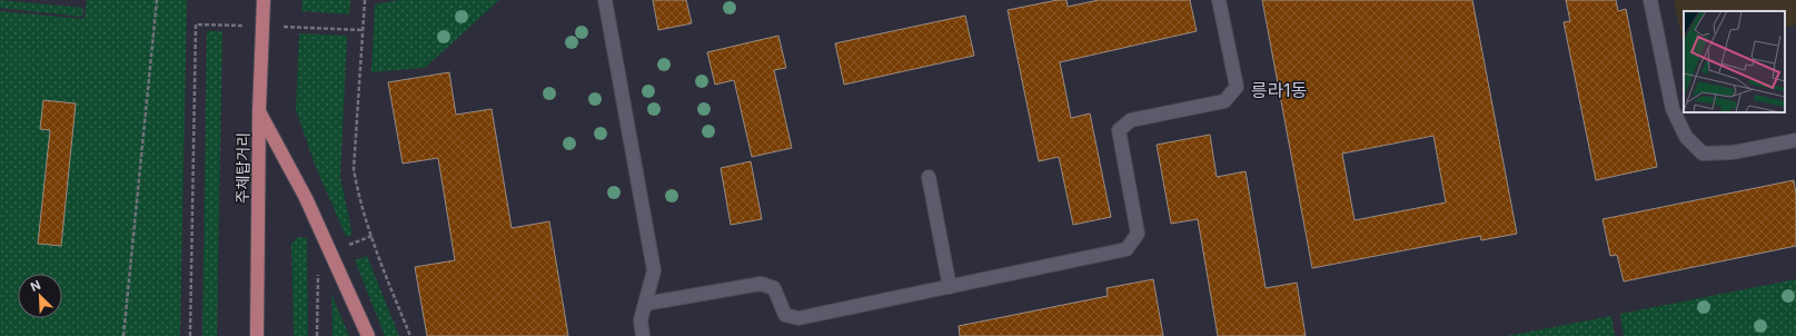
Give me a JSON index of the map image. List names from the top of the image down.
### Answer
{
  "streets": {
    "main road": ["주체탑거리"]
  },
  "districts": ["릉라1동"],
  "north": "top left"
}
